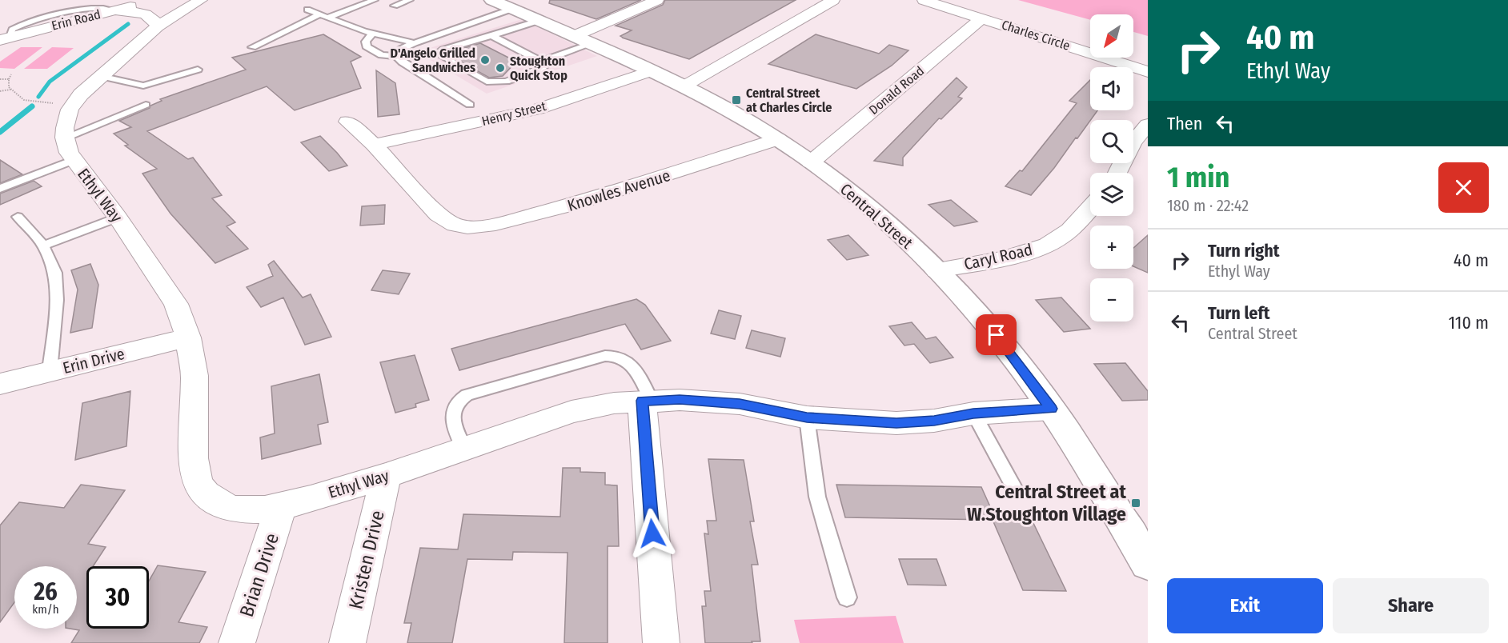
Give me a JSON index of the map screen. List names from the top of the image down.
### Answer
{
  "streets": {
    "main road": ["Central Street"],
    "street": [
      "Erin Road",
      "Charles Circle",
      "Donald Road",
      "Henry Street",
      "Knowles Avenue",
      "Ethyl Way",
      "Caryl Road",
      "Erin Drive",
      "Kristen Drive",
      "Brian Drive"
    ]
  },
  "crossings": [
    ["Charles Circle", "Donald Road"],
    ["Donald Road", "Central Street"],
    ["Henry Street", "Knowles Avenue"],
    ["Henry Street", "Central Street"],
    ["Knowles Avenue", "Central Street"],
    ["Ethyl Way", "Central Street"],
    ["Ethyl Way", "Erin Drive"],
    ["Ethyl Way", "Kristen Drive"],
    ["Ethyl Way", "Brian Drive"],
    ["Central Street", "Caryl Road"]
  ],
  "places": {
    "other": ["D'Angelo Grilled Sandwiches", "Stoughton Quick Stop"],
    "transit": ["Central Street at Charles Circle", "Central Street at W.Stoughton Village"]
  },
  "north": "bottom left",
  "page": {
    "turn": ["40 m", "Ethyl Way"],
    "map_buttons": ["+", "−"],
    "then": "Then",
    "heading": ["1 min", "180 m · 22:42"],
    "list": [
      {
        "name": "Turn right",
        "note": "Ethyl Way",
        "value": "40 m"
      },
      {
        "name": "Turn left",
        "note": "Central Street",
        "value": "110 m"
      }
    ],
    "speed": "26 km/h",
    "limit": "30",
    "buttons": ["Exit", "Share"]
  }
}
